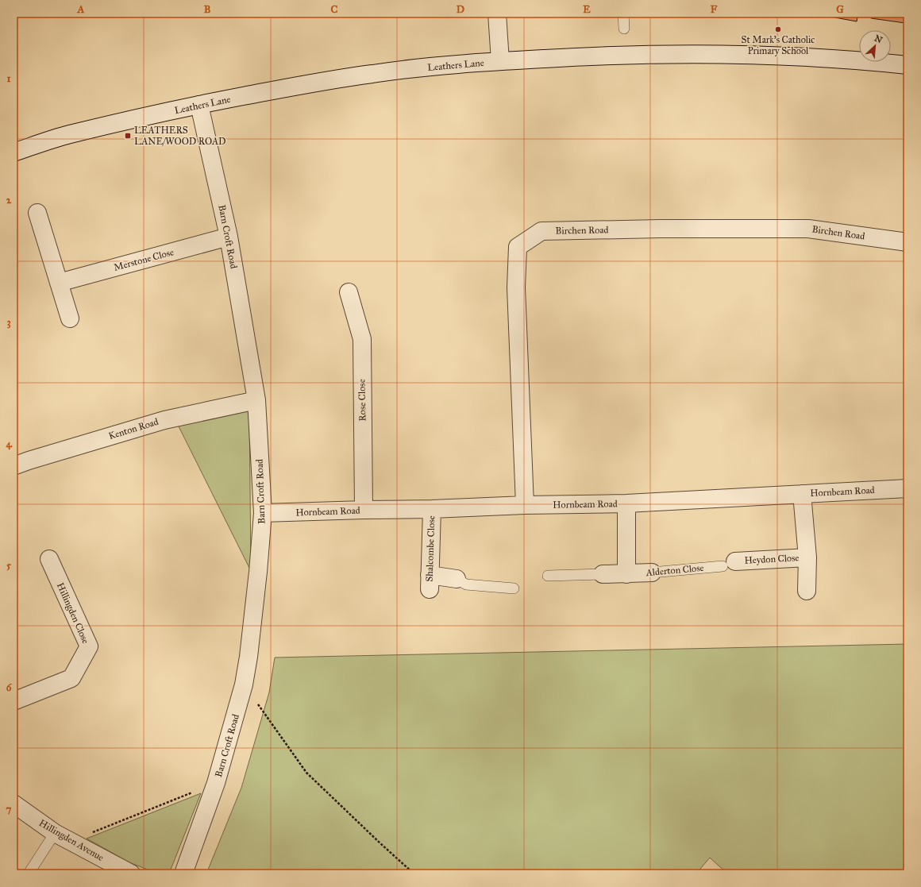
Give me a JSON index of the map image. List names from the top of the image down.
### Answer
{
  "streets": {
    "street": [
      "Leathers Lane",
      "Birchen Road",
      "Barn Croft Road",
      "Merstone Close",
      "Rose Close",
      "Kenton Road",
      "Hornbeam Road",
      "Shalcombe Close",
      "Heydon Close",
      "Alderton Close",
      "Hillingden Close",
      "Hillingden Avenue"
    ]
  },
  "crossings": [
    ["Leathers Lane", "Barn Croft Road"],
    ["Birchen Road", "Hornbeam Road"],
    ["Barn Croft Road", "Merstone Close"],
    ["Barn Croft Road", "Kenton Road"],
    ["Barn Croft Road", "Hornbeam Road"],
    ["Rose Close", "Hornbeam Road"],
    ["Hornbeam Road", "Shalcombe Close"],
    ["Hornbeam Road", "Heydon Close"],
    ["Heydon Close", "Alderton Close"]
  ],
  "places": {
    "other": ["St Mark's Catholic Primary School"],
    "transit": ["LEATHERS LANE/WOOD ROAD"]
  },
  "north": "top right",
  "grid": {
    "columns": [
      "A",
      "B",
      "C",
      "D",
      "E",
      "F",
      "G"
    ],
    "rows": [
      "1",
      "2",
      "3",
      "4",
      "5",
      "6",
      "7"
    ]
  }
}
